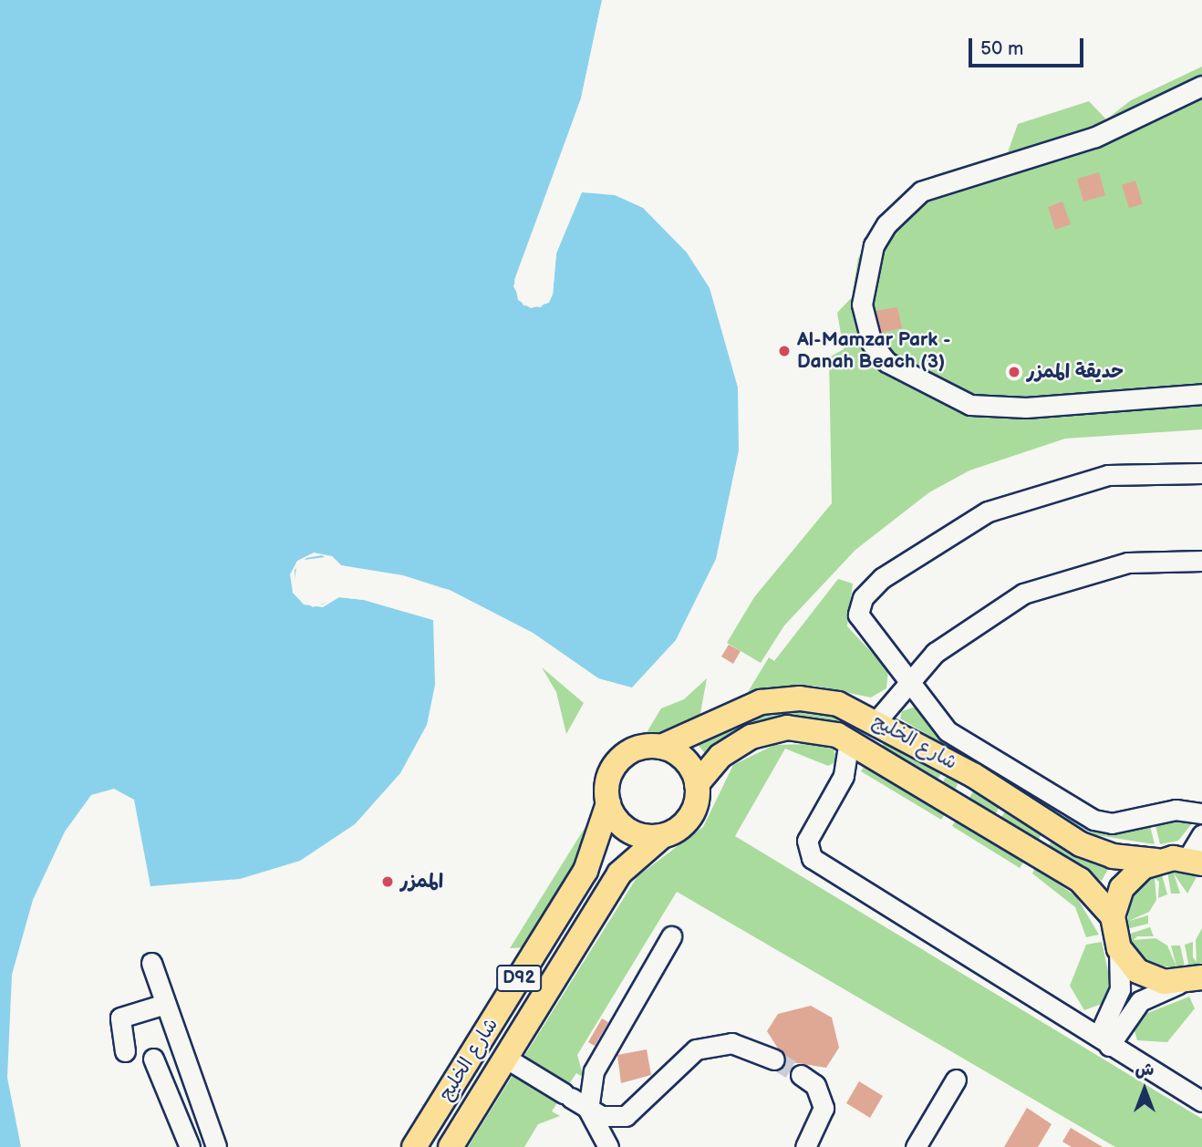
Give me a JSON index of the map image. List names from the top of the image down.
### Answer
{
  "streets": {
    "main road": ["شارع الخليج", "D92"]
  },
  "places": ["Al-Mamzar Park - Danah Beach (3)", "حديقة الممزر", "الممزر"],
  "scale_bar": "50 m",
  "north": "top"
}
